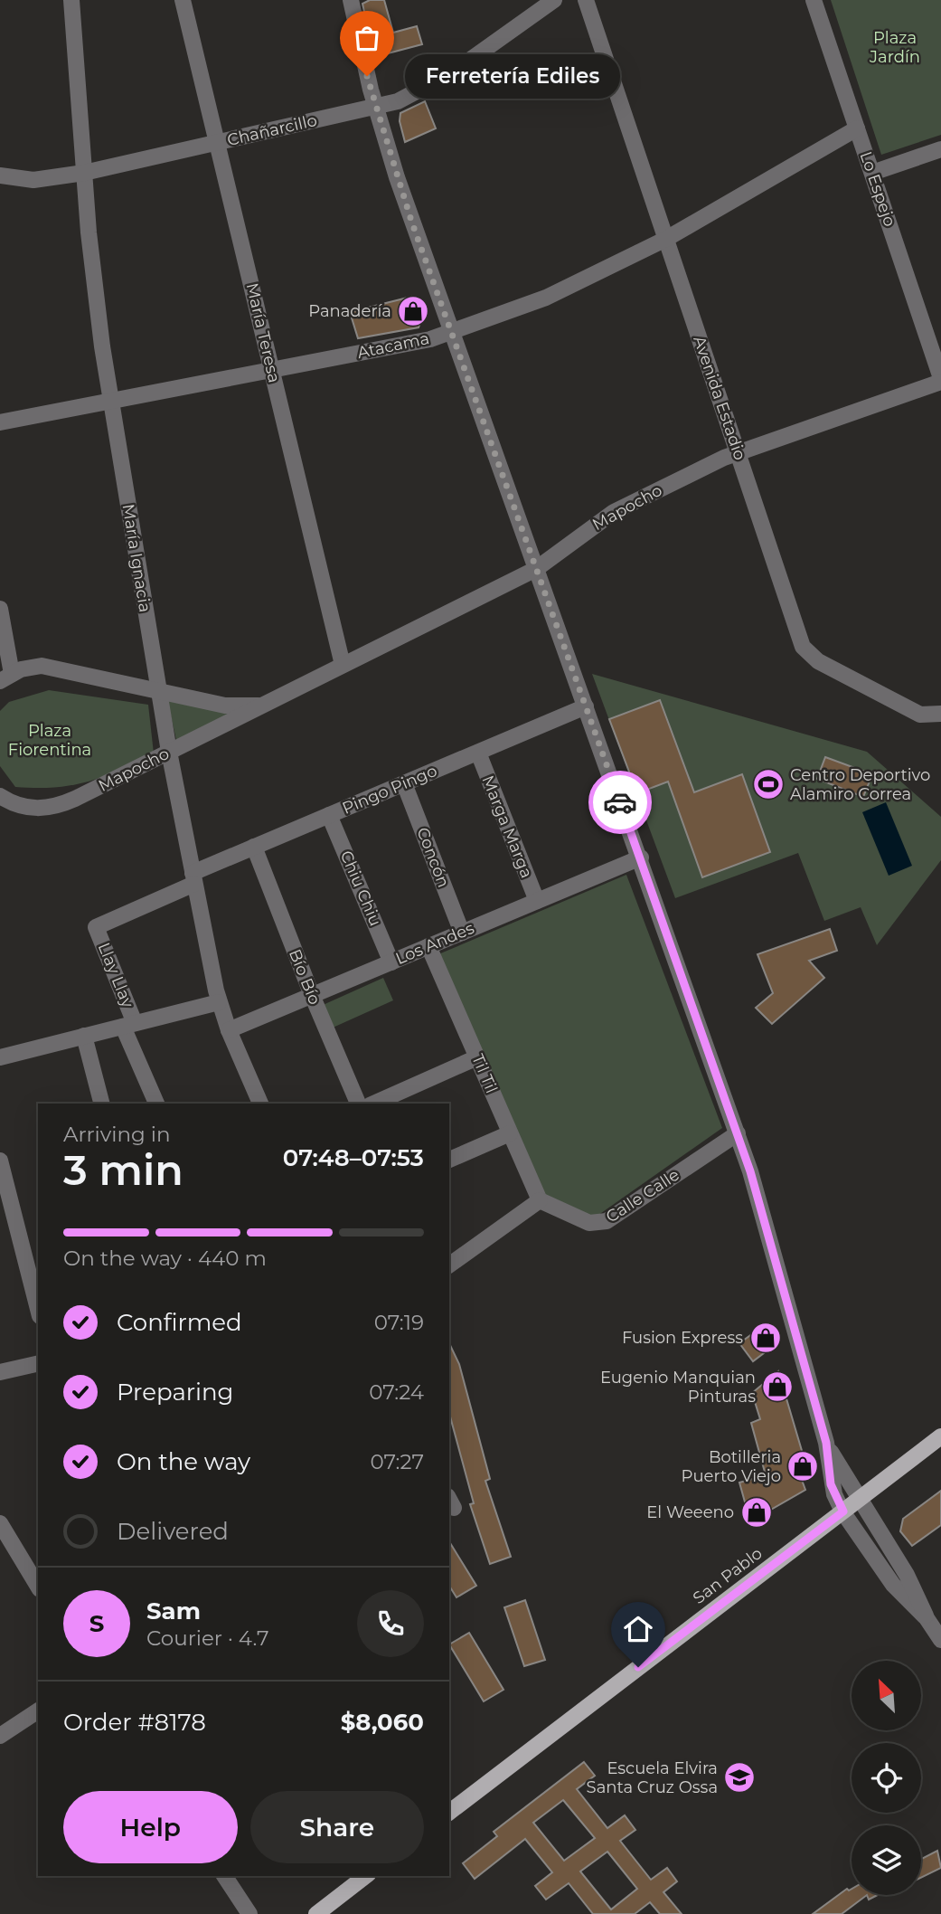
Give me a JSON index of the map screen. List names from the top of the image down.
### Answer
{
  "streets": {
    "main road": ["San Pablo"],
    "street": [
      "Chañarcillo",
      "Lo Espejo",
      "María Teresa",
      "Atacama",
      "Avenida Estadio",
      "Mapocho",
      "María Ignacia",
      "Pingo Pingo",
      "Marga Marga",
      "Concón",
      "Chiu Chiu",
      "Los Andes",
      "Llay Llay",
      "Bío Bío",
      "Til Til",
      "Calle Calle"
    ]
  },
  "crossings": [
    ["Chañarcillo", "María Teresa"],
    ["Chañarcillo", "María Ignacia"],
    ["Lo Espejo", "Atacama"],
    ["Lo Espejo", "Mapocho"],
    ["María Teresa", "Atacama"],
    ["María Teresa", "Mapocho"],
    ["Atacama", "Avenida Estadio"],
    ["Atacama", "María Ignacia"],
    ["Avenida Estadio", "Mapocho"],
    ["Mapocho", "María Ignacia"],
    ["María Ignacia", "Pingo Pingo"],
    ["María Ignacia", "Los Andes"],
    ["Pingo Pingo", "Marga Marga"],
    ["Pingo Pingo", "Concón"],
    ["Pingo Pingo", "Chiu Chiu"],
    ["Pingo Pingo", "Llay Llay"],
    ["Pingo Pingo", "Bío Bío"],
    ["Marga Marga", "Los Andes"],
    ["Concón", "Los Andes"],
    ["Chiu Chiu", "Los Andes"],
    ["Los Andes", "Bío Bío"],
    ["Los Andes", "Til Til"],
    ["Til Til", "Calle Calle"]
  ],
  "parks": ["Plaza Jardín", "Plaza Fiorentina"],
  "places": {
    "other": ["Ferretería Ediles"],
    "shop": [
      "Panadería",
      "Fusion Express",
      "Eugenio Manquian Pinturas",
      "Botilleria Puerto Viejo",
      "El Weeeno"
    ],
    "sports": ["Centro Deportivo Alamiro Correa"],
    "school or university": ["Escuela Elvira Santa Cruz Ossa"]
  },
  "north": "top left",
  "page": {
    "bubble": "Ferretería Ediles",
    "heading": ["3 min", "Arriving in", "07:48–07:53"],
    "panel": [
      "Sam",
      "Courier · 4.7",
      "Order #8178",
      "$8,060"
    ],
    "bar": "On the way · 440 m",
    "list": [
      ["Confirmed", "07:19"],
      ["Preparing", "07:24"],
      ["On the way", "07:27"],
      "Delivered"
    ],
    "round": "S",
    "buttons": ["Help", "Share"]
  }
}
